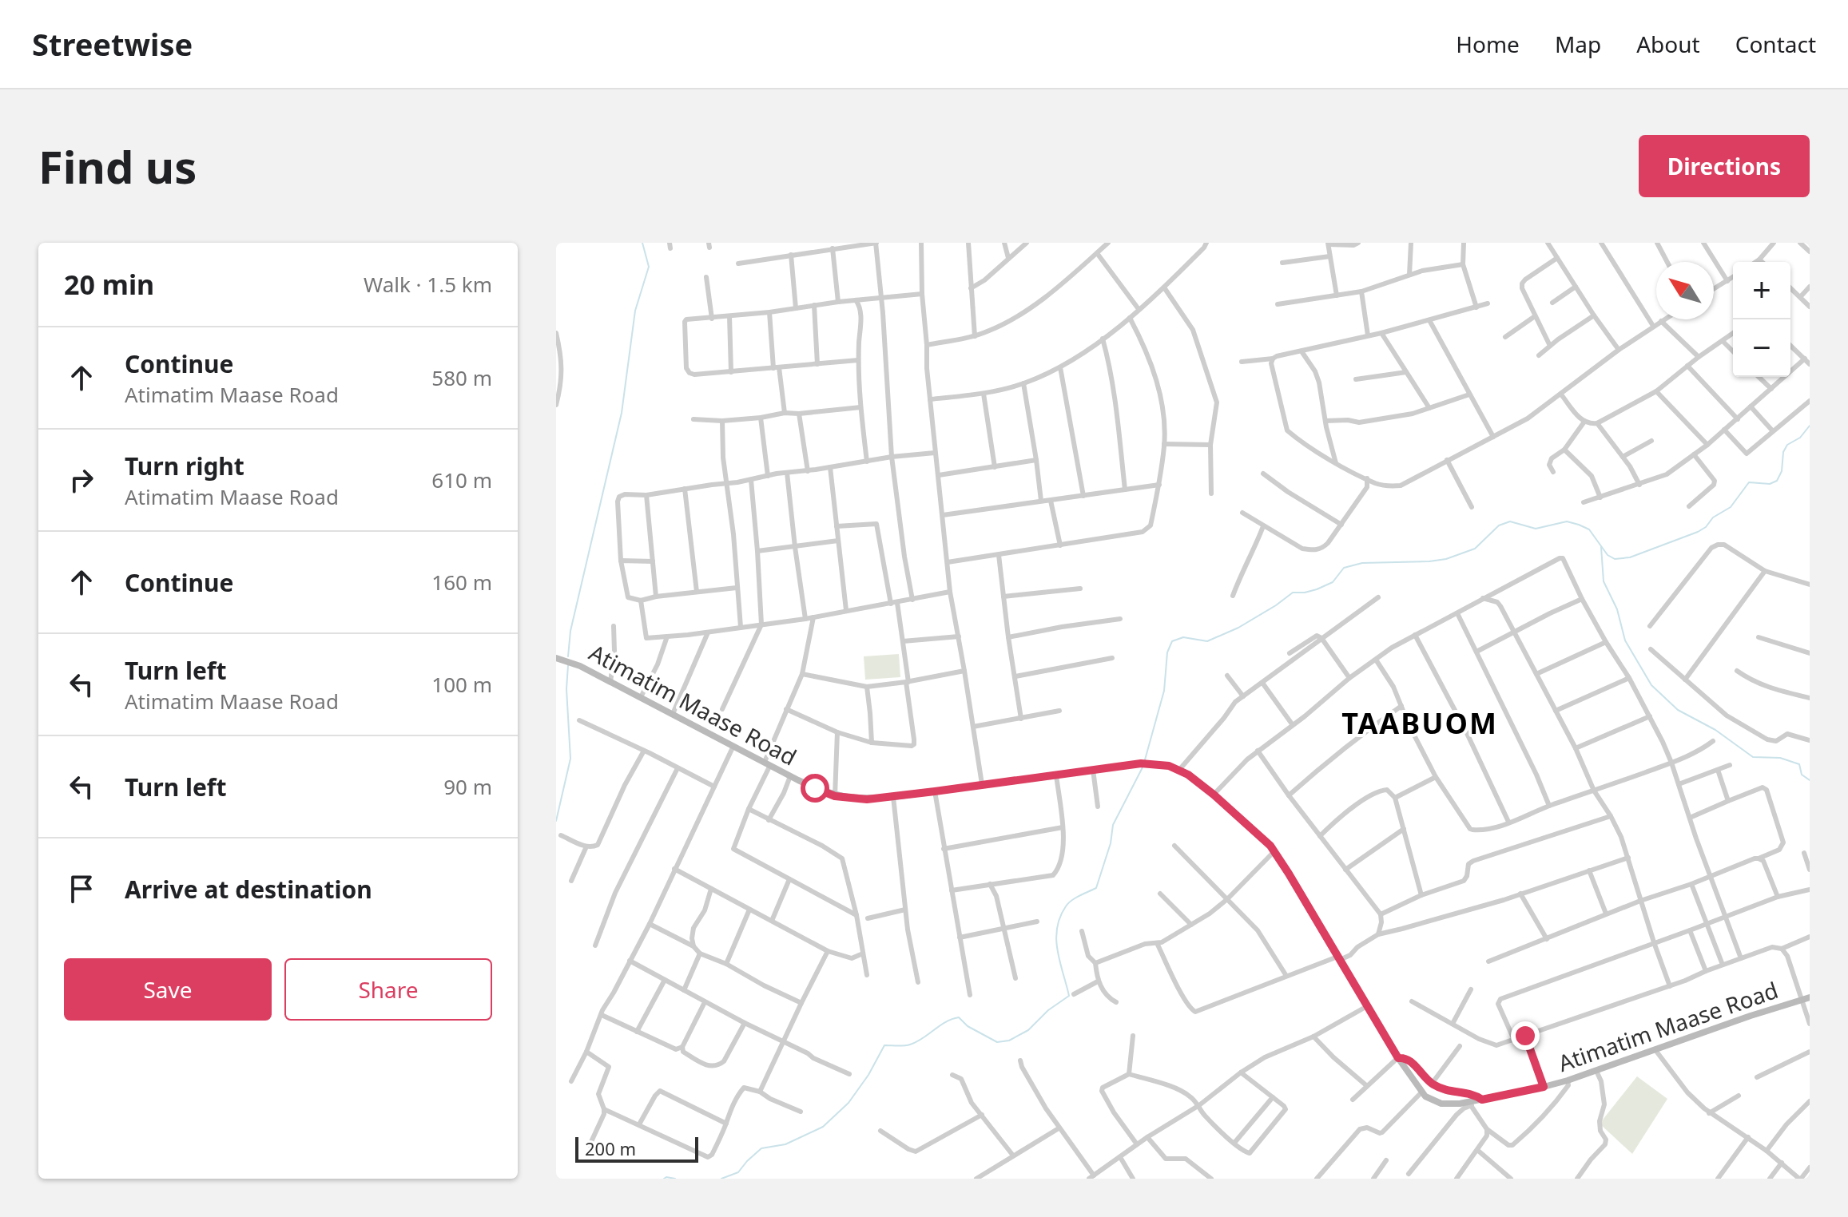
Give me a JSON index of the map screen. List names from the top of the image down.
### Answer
{
  "streets": {
    "main road": ["Atimatim Maase Road"]
  },
  "districts": ["TAABUOM"],
  "scale_bar": "200 m",
  "north": "top left",
  "page": {
    "header": "Streetwise",
    "nav": [
      "Home",
      "Map",
      "About",
      "Contact"
    ],
    "buttons": [
      "Directions",
      ["Save", "Share"]
    ],
    "title": "Find us",
    "heading": ["20 min", "Walk · 1.5 km"],
    "map_buttons": ["+", "−"],
    "list": [
      ["Continue", "Atimatim Maase Road", "580 m"],
      ["Turn right", "Atimatim Maase Road", "610 m"],
      ["Continue", "160 m"],
      ["Turn left", "Atimatim Maase Road", "100 m"],
      ["Turn left", "90 m"],
      "Arrive at destination"
    ],
    "scale": "200 m"
  }
}
